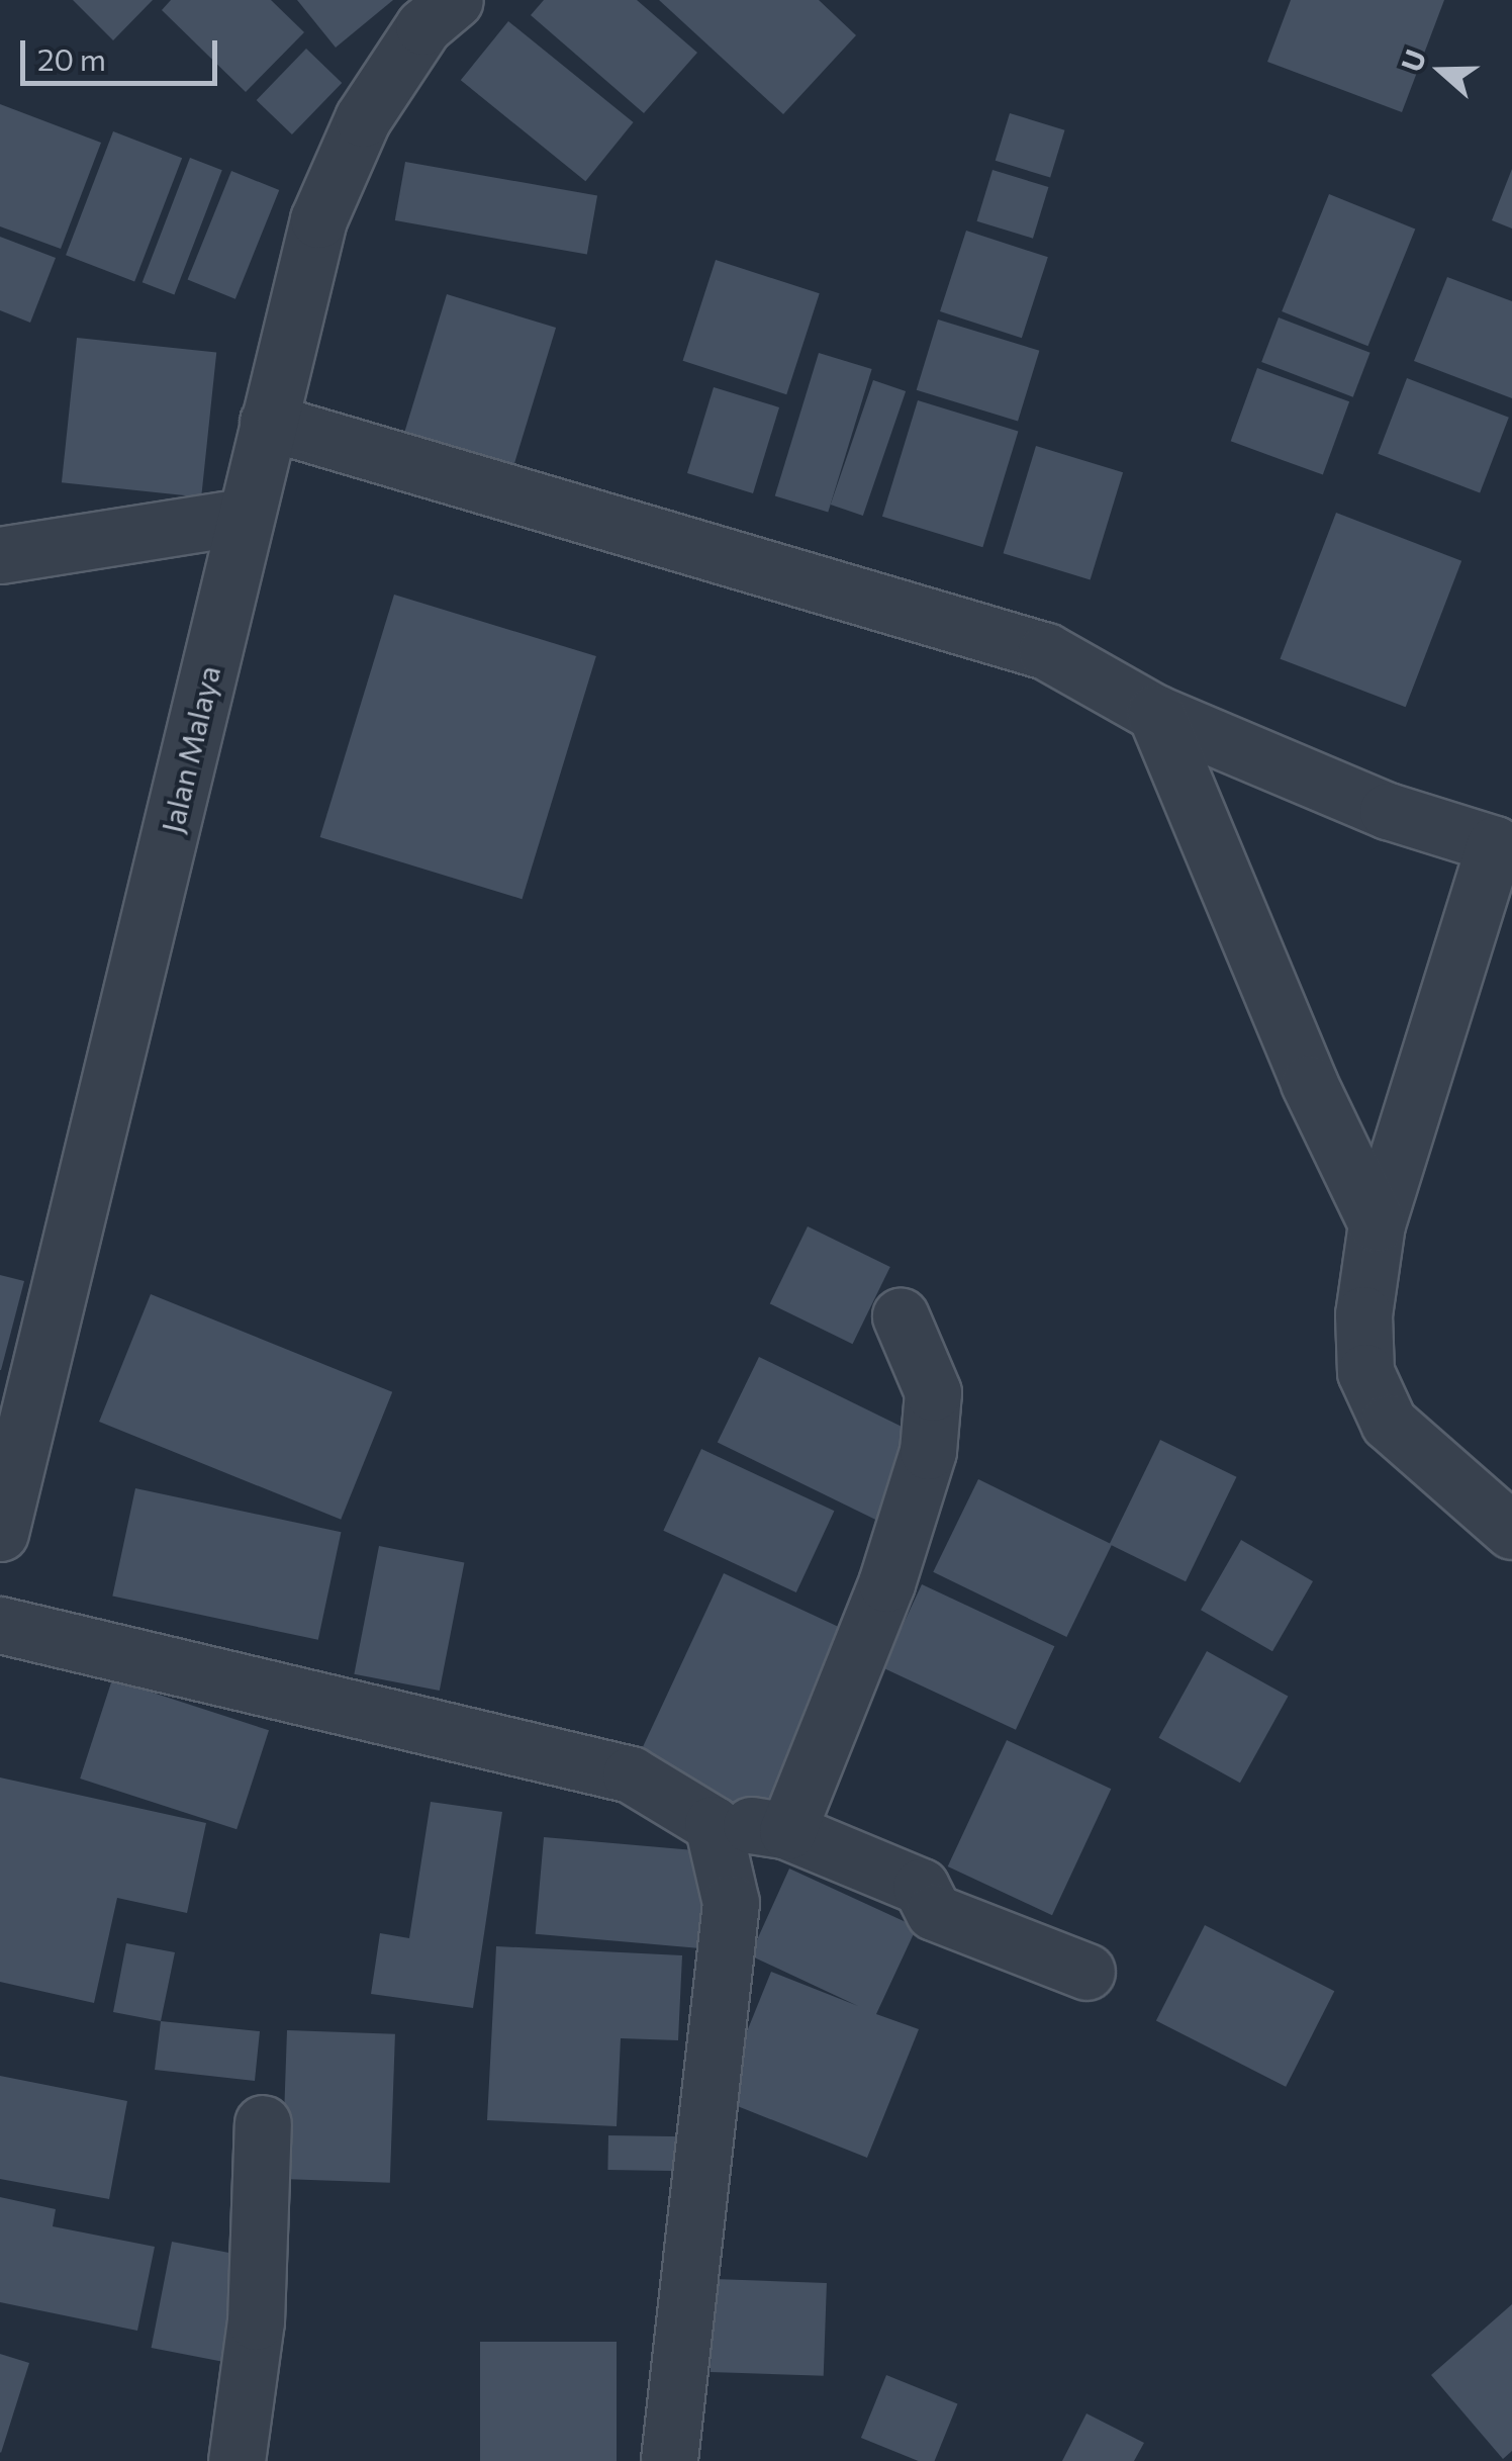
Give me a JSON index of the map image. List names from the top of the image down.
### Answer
{
  "streets": {
    "street": ["Jalan Malaya"]
  },
  "scale_bar": "20 m",
  "north": "left"
}
